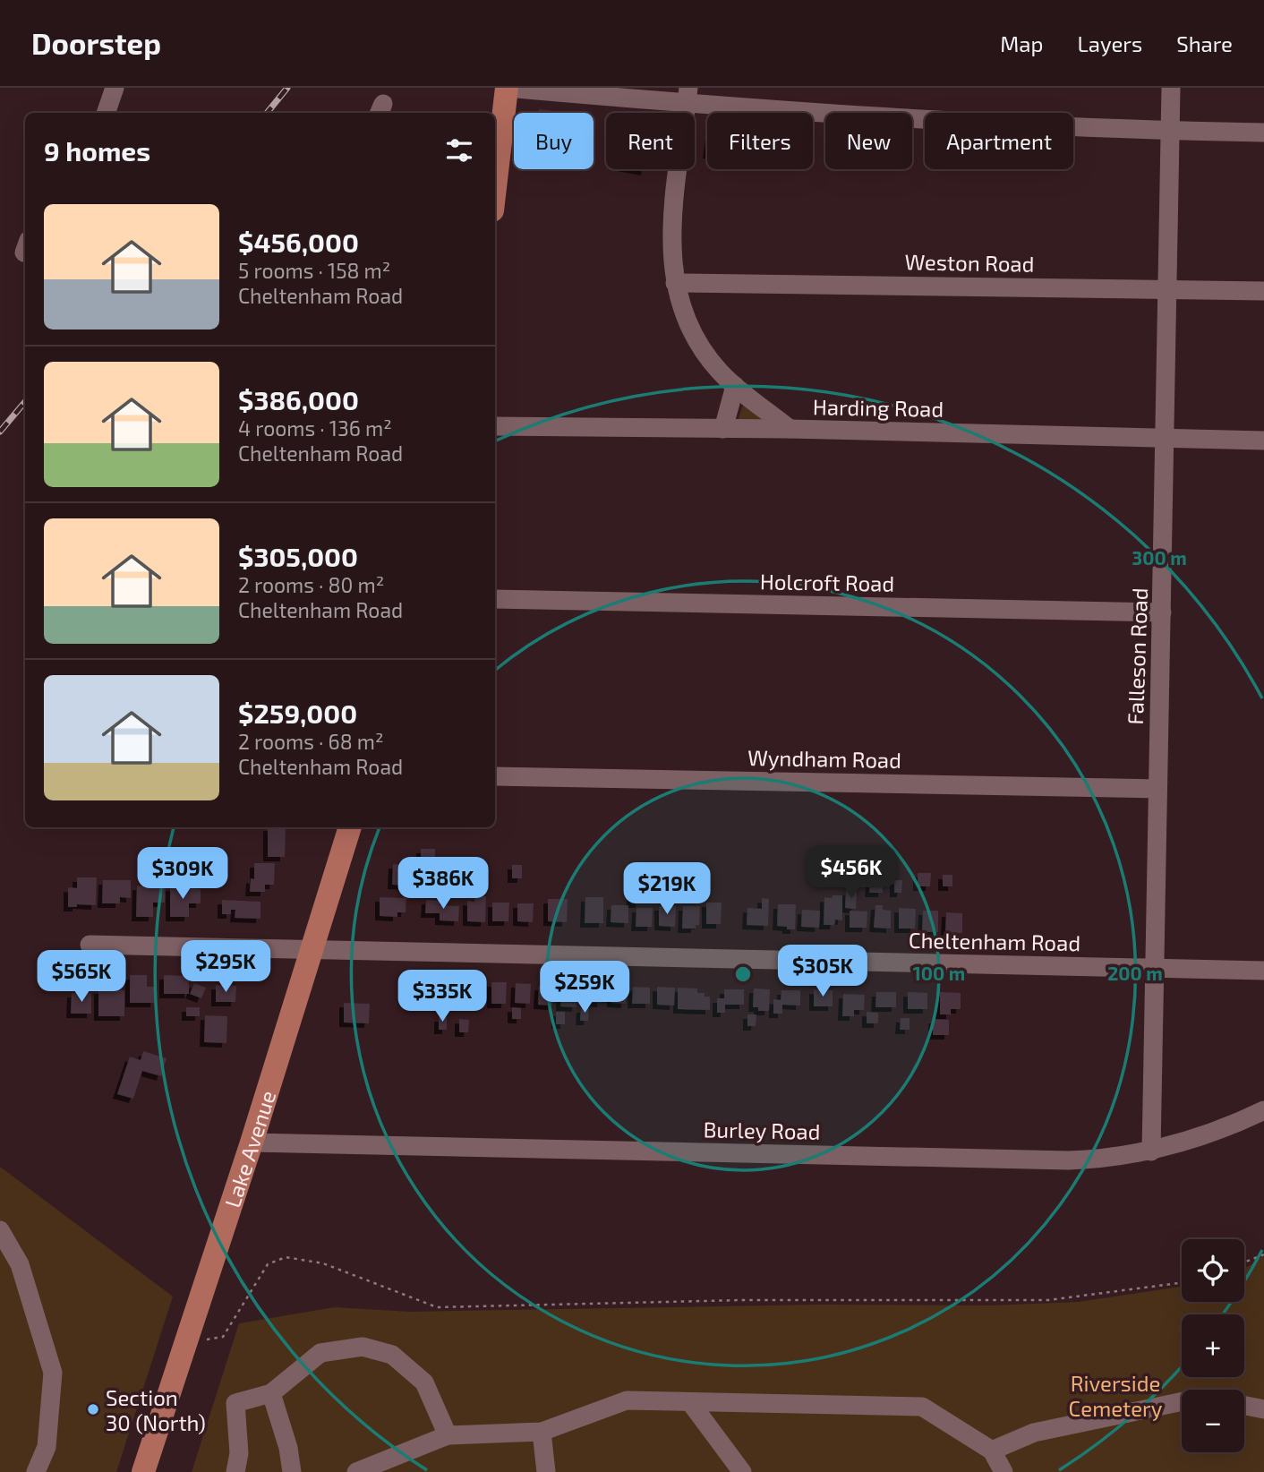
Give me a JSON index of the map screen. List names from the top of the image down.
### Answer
{
  "streets": {
    "main road": ["Lake Avenue"],
    "street": [
      "Weston Road",
      "Harding Road",
      "Holcroft Road",
      "Falleson Road",
      "Wyndham Road",
      "Cheltenham Road",
      "Burley Road"
    ]
  },
  "crossings": [
    ["Weston Road", "Falleson Road"],
    ["Harding Road", "Falleson Road"],
    ["Holcroft Road", "Falleson Road"],
    ["Falleson Road", "Wyndham Road"],
    ["Falleson Road", "Cheltenham Road"],
    ["Falleson Road", "Burley Road"],
    ["Cheltenham Road", "Lake Avenue"],
    ["Burley Road", "Lake Avenue"]
  ],
  "parks": ["Riverside Cemetery"],
  "places": ["Section 30 (North)"],
  "page": {
    "header": "Doorstep",
    "nav": ["Map", "Layers", "Share"],
    "chip": [
      "Buy",
      "Rent",
      "Filters",
      "New",
      "Apartment"
    ],
    "heading": "9 homes",
    "list": [
      {
        "name": "$456,000",
        "note": "5 rooms · 158 m² · Cheltenham Road"
      },
      {
        "name": "$386,000",
        "note": "4 rooms · 136 m² · Cheltenham Road"
      },
      {
        "name": "$305,000",
        "note": "2 rooms · 80 m² · Cheltenham Road"
      },
      {
        "name": "$259,000",
        "note": "2 rooms · 68 m² · Cheltenham Road"
      }
    ],
    "price": [
      "$456K",
      "$309K",
      "$386K",
      "$219K",
      "$295K",
      "$305K",
      "$565K",
      "$259K",
      "$335K"
    ],
    "map_buttons": ["+", "−"]
  },
  "rings": ["300 m", "100 m", "200 m"]
}
